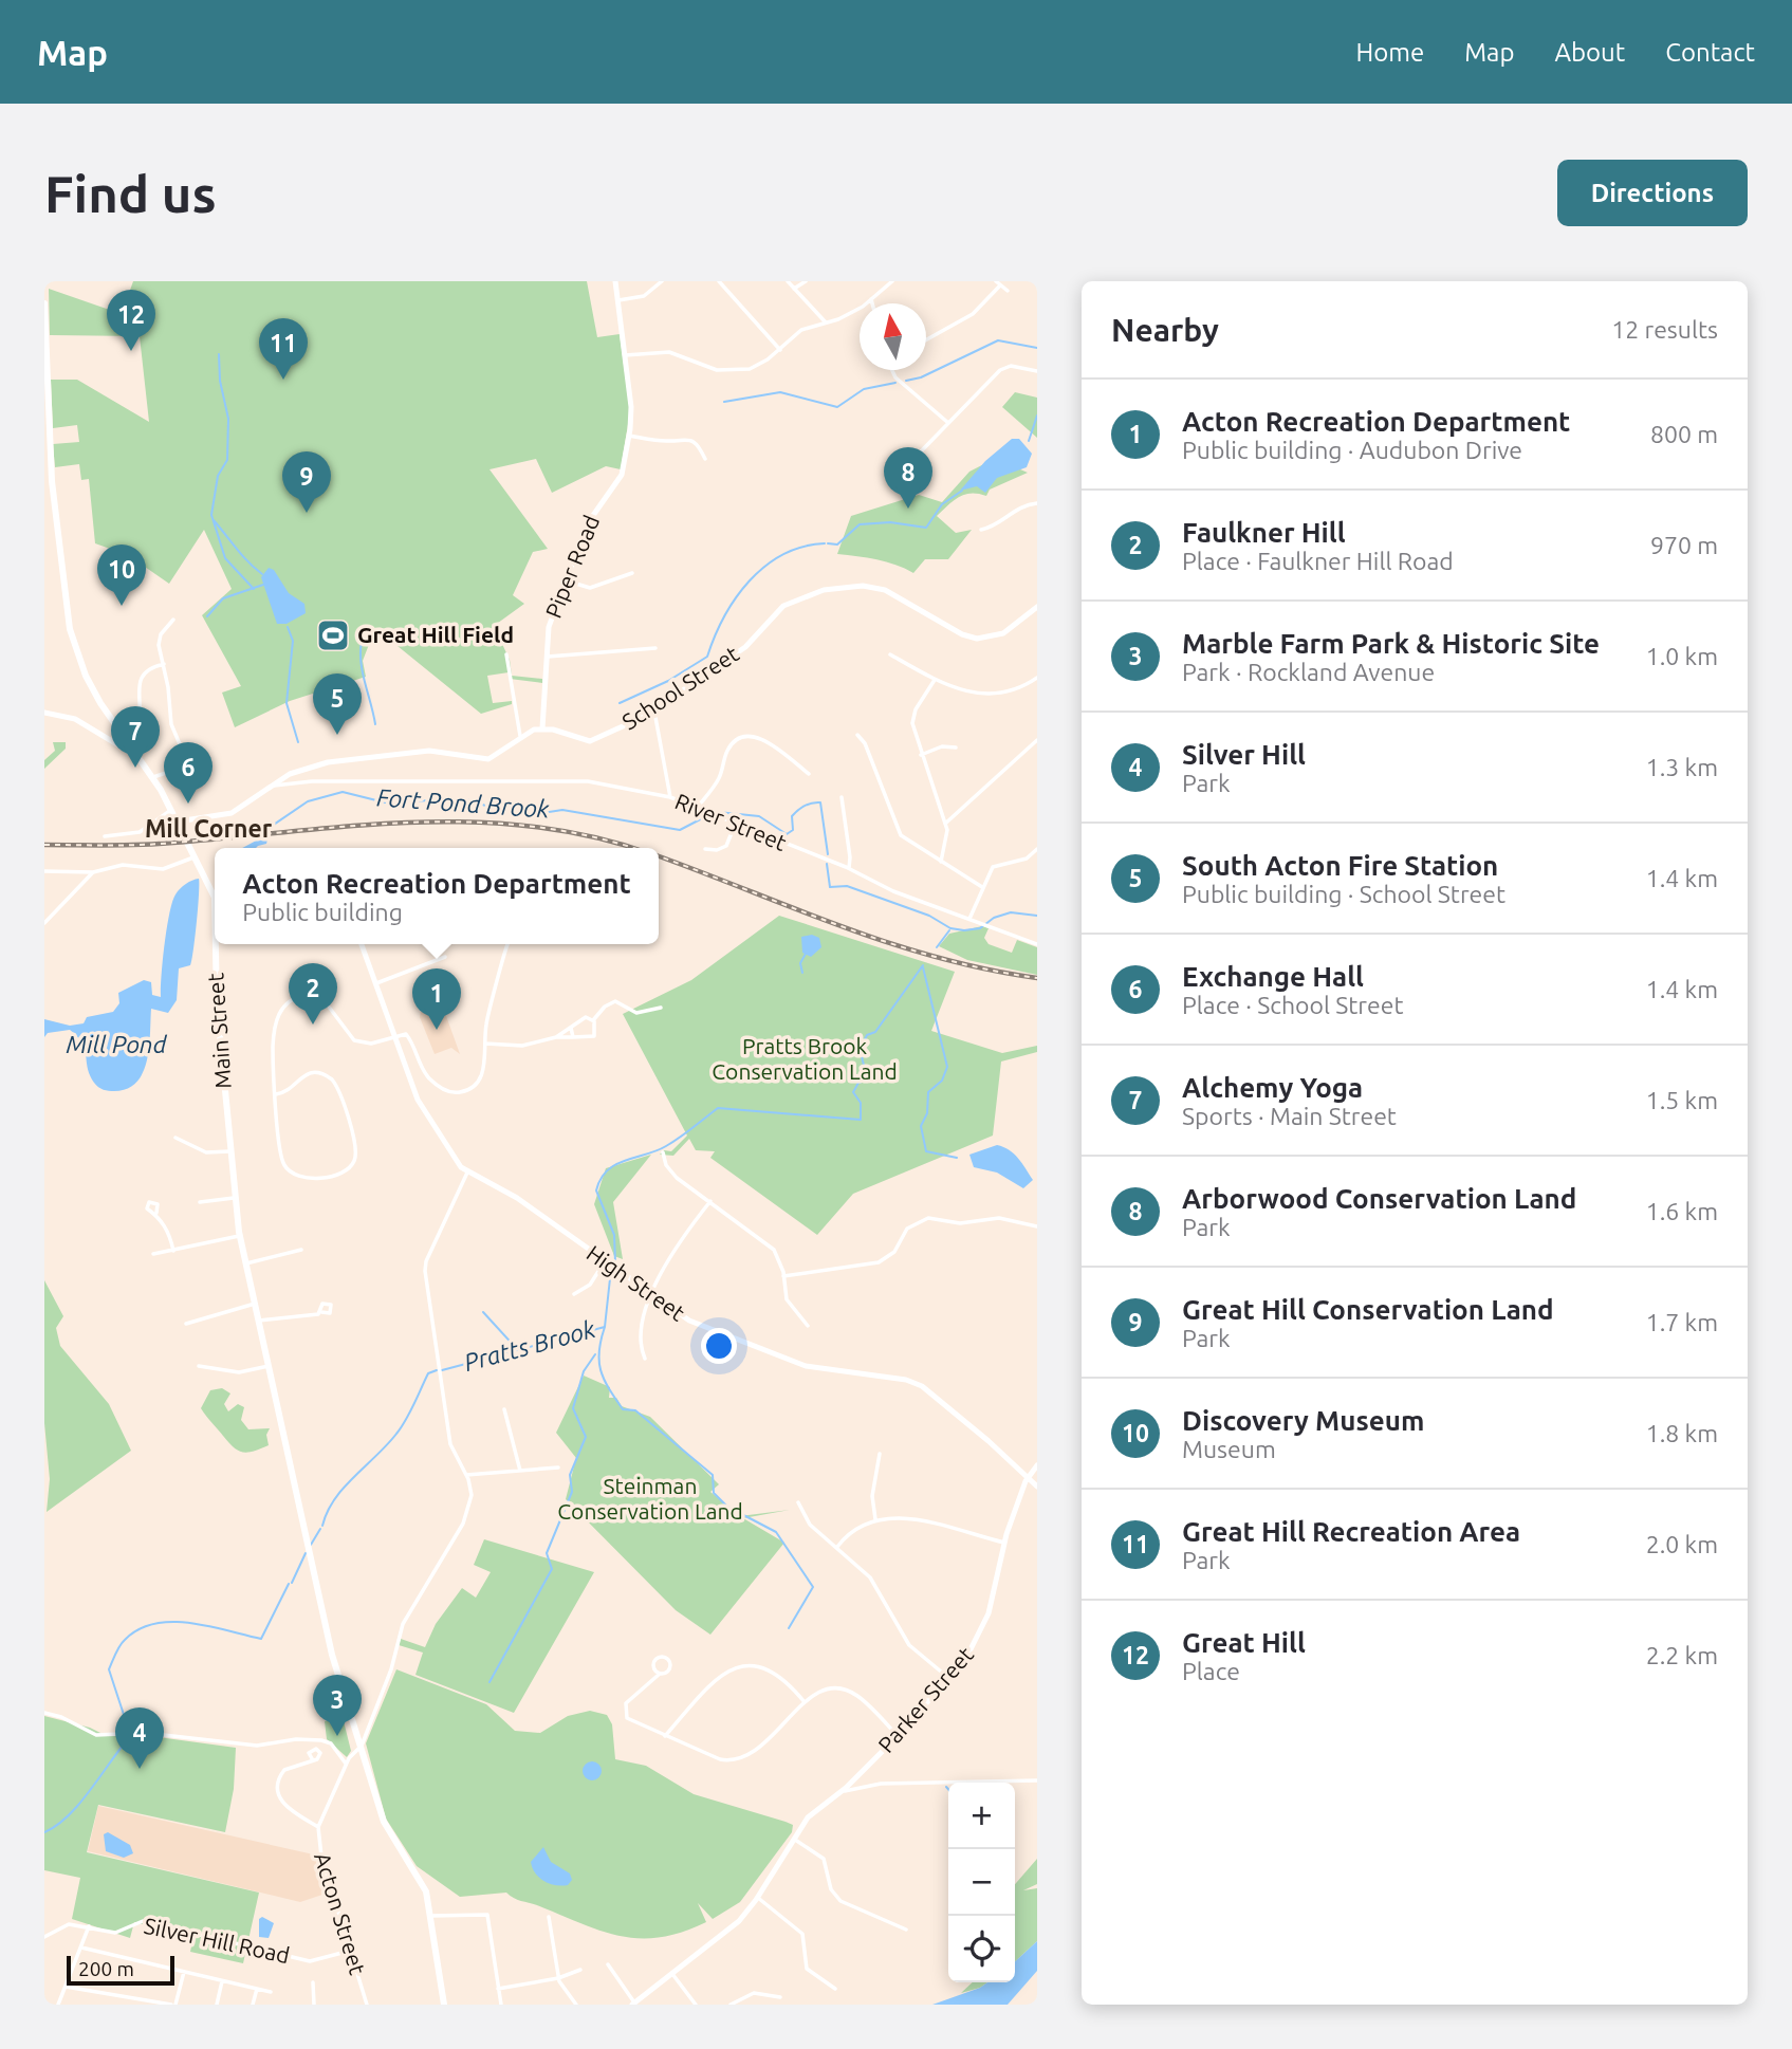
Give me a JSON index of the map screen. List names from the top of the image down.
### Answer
{
  "streets": {
    "main road": ["Main Street"],
    "street": [
      "Piper Road",
      "School Street",
      "River Street",
      "High Street",
      "Parker Street",
      "Acton Street",
      "Silver Hill Road"
    ]
  },
  "crossings": [
    ["Piper Road", "School Street"],
    ["Main Street", "Acton Street"],
    ["High Street", "Parker Street"],
    ["Acton Street", "Silver Hill Road"]
  ],
  "districts": ["Mill Corner"],
  "water": ["Fort Pond Brook", "Mill Pond", "Pratts Brook"],
  "parks": ["Pratts Brook Conservation Land", "Steinman Conservation Land"],
  "places": {
    "sports": ["Great Hill Field"]
  },
  "scale_bar": "200 m",
  "north": "top",
  "page": {
    "header": "Map",
    "nav": [
      "Home",
      "Map",
      "About",
      "Contact"
    ],
    "buttons": "Directions",
    "title": "Find us",
    "heading": ["Nearby", "12 results"],
    "pins": [
      "12",
      "11",
      "8",
      "9",
      "10",
      "5",
      "7",
      "6",
      "2",
      "1",
      "3",
      "4"
    ],
    "list": [
      {
        "mark": "1",
        "name": "Acton Recreation Department",
        "note": "Public building · Audubon Drive",
        "value": "800 m"
      },
      {
        "mark": "2",
        "name": "Faulkner Hill",
        "note": "Place · Faulkner Hill Road",
        "value": "970 m"
      },
      {
        "mark": "3",
        "name": "Marble Farm Park & Historic Site",
        "note": "Park · Rockland Avenue",
        "value": "1.0 km"
      },
      {
        "mark": "4",
        "name": "Silver Hill",
        "note": "Park",
        "value": "1.3 km"
      },
      {
        "mark": "5",
        "name": "South Acton Fire Station",
        "note": "Public building · School Street",
        "value": "1.4 km"
      },
      {
        "mark": "6",
        "name": "Exchange Hall",
        "note": "Place · School Street",
        "value": "1.4 km"
      },
      {
        "mark": "7",
        "name": "Alchemy Yoga",
        "note": "Sports · Main Street",
        "value": "1.5 km"
      },
      {
        "mark": "8",
        "name": "Arborwood Conservation Land",
        "note": "Park",
        "value": "1.6 km"
      },
      {
        "mark": "9",
        "name": "Great Hill Conservation Land",
        "note": "Park",
        "value": "1.7 km"
      },
      {
        "mark": "10",
        "name": "Discovery Museum",
        "note": "Museum",
        "value": "1.8 km"
      },
      {
        "mark": "11",
        "name": "Great Hill Recreation Area",
        "note": "Park",
        "value": "2.0 km"
      },
      {
        "mark": "12",
        "name": "Great Hill",
        "note": "Place",
        "value": "2.2 km"
      }
    ],
    "popup": ["Acton Recreation Department", "Public building"],
    "map_buttons": ["+", "−"],
    "scale": "200 m"
  }
}
